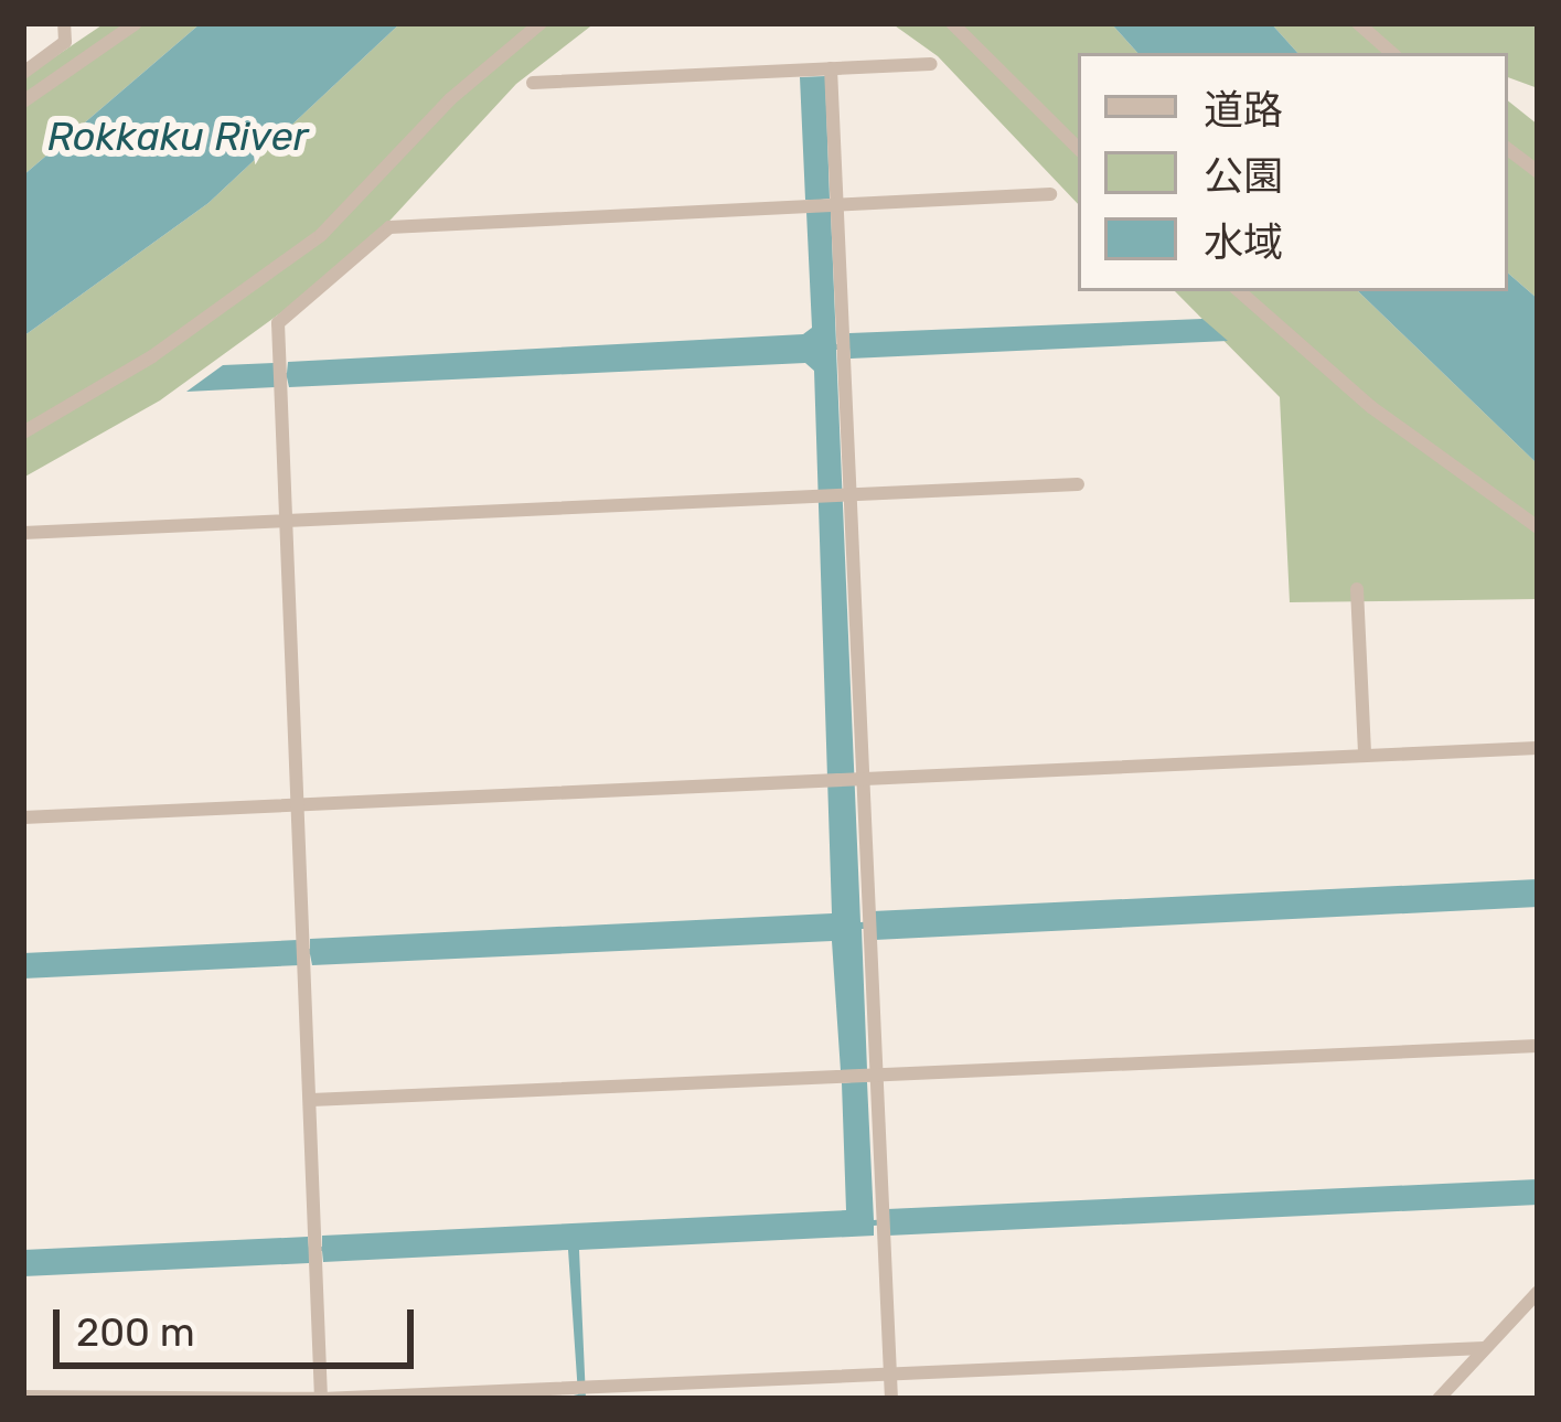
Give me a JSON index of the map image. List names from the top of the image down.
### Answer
{
  "water": ["Rokkaku River"],
  "legend": ["道路", "公園", "水域"],
  "scale_bar": "200 m"
}
